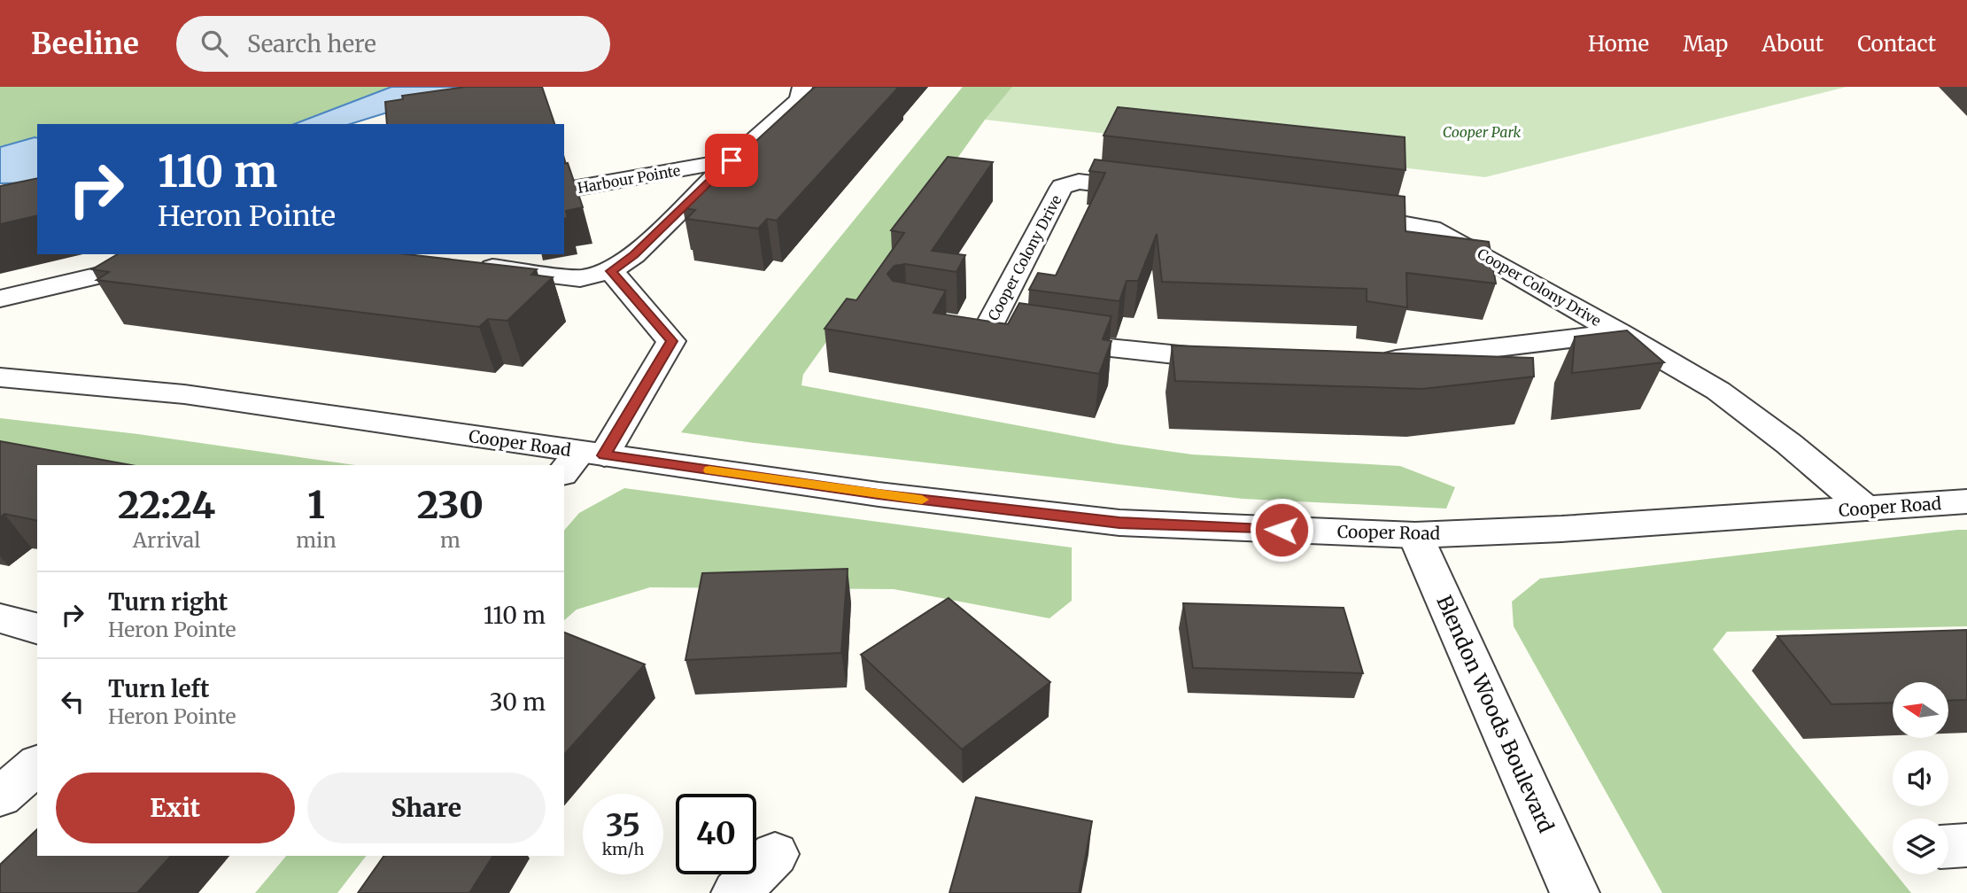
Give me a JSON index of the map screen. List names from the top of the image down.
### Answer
{
  "streets": {
    "street": [
      "Harbour Pointe",
      "Cooper Colony Drive",
      "Cooper Road",
      "Blendon Woods Boulevard"
    ]
  },
  "crossings": [
    ["Cooper Colony Drive", "Cooper Road"],
    ["Cooper Road", "Blendon Woods Boulevard"]
  ],
  "parks": ["Cooper Park"],
  "north": "left",
  "page": {
    "header": "Beeline",
    "search": "Search here",
    "nav": [
      "Home",
      "Map",
      "About",
      "Contact"
    ],
    "turn": ["110 m", "Heron Pointe"],
    "eta": [
      "22:24",
      "Arrival",
      "1",
      "min",
      "230",
      "m"
    ],
    "list": [
      {
        "name": "Turn right",
        "note": "Heron Pointe",
        "value": "110 m"
      },
      {
        "name": "Turn left",
        "note": "Heron Pointe",
        "value": "30 m"
      }
    ],
    "buttons": ["Exit", "Share"],
    "speed": "35 km/h",
    "limit": "40"
  }
}
